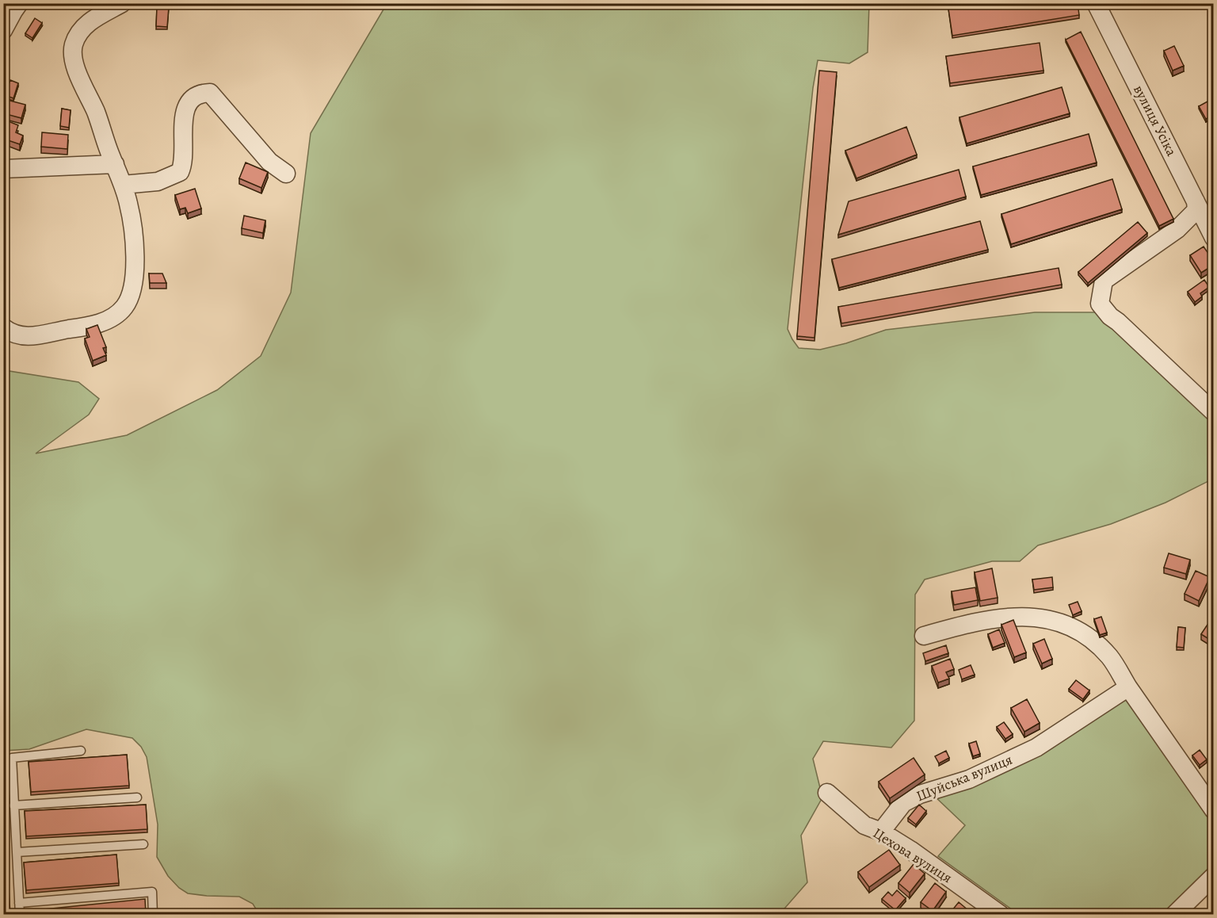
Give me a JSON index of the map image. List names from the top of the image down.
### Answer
{
  "streets": {
    "street": ["вулиця Усіка", "Шуйська вулиця", "Цехова вулиця"]
  },
  "crossings": [
    ["Шуйська вулиця", "Цехова вулиця"]
  ]
}
